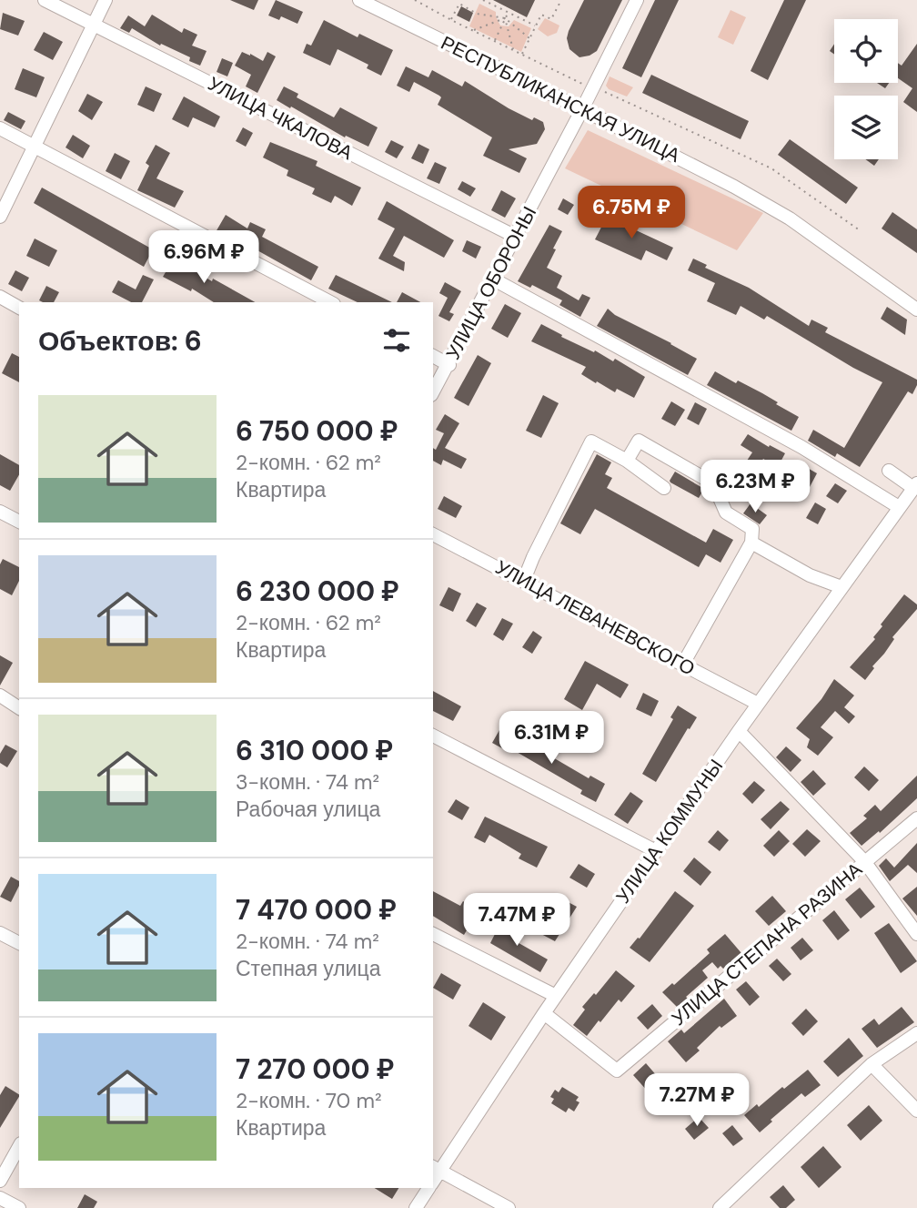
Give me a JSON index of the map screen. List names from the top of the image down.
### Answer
{
  "streets": {
    "street": [
      "РЕСПУБЛИКАНСКАЯ УЛИЦА",
      "УЛИЦА ЧКАЛОВА",
      "УЛИЦА ОБОРОНЫ",
      "УЛИЦА ЛЕВАНЕВСКОГО",
      "УЛИЦА КОММУНЫ",
      "УЛИЦА СТЕПАНА РАЗИНА"
    ]
  },
  "crossings": [
    ["РЕСПУБЛИКАНСКАЯ УЛИЦА", "УЛИЦА ОБОРОНЫ"],
    ["УЛИЦА ЧКАЛОВА", "УЛИЦА ОБОРОНЫ"],
    ["УЛИЦА ЛЕВАНЕВСКОГО", "УЛИЦА КОММУНЫ"],
    ["УЛИЦА КОММУНЫ", "УЛИЦА СТЕПАНА РАЗИНА"]
  ],
  "page": {
    "price": [
      "6.75M ₽",
      "6.96M ₽",
      "6.23M ₽",
      "6.31M ₽",
      "7.47M ₽",
      "7.27M ₽"
    ],
    "heading": "Объектов: 6",
    "list": [
      {
        "name": "6 750 000 ₽",
        "note": "2-комн. · 62 m² · Квартира"
      },
      {
        "name": "6 230 000 ₽",
        "note": "2-комн. · 62 m² · Квартира"
      },
      {
        "name": "6 310 000 ₽",
        "note": "3-комн. · 74 m² · Рабочая улица"
      },
      {
        "name": "7 470 000 ₽",
        "note": "2-комн. · 74 m² · Степная улица"
      },
      {
        "name": "7 270 000 ₽",
        "note": "2-комн. · 70 m² · Квартира"
      }
    ]
  }
}
